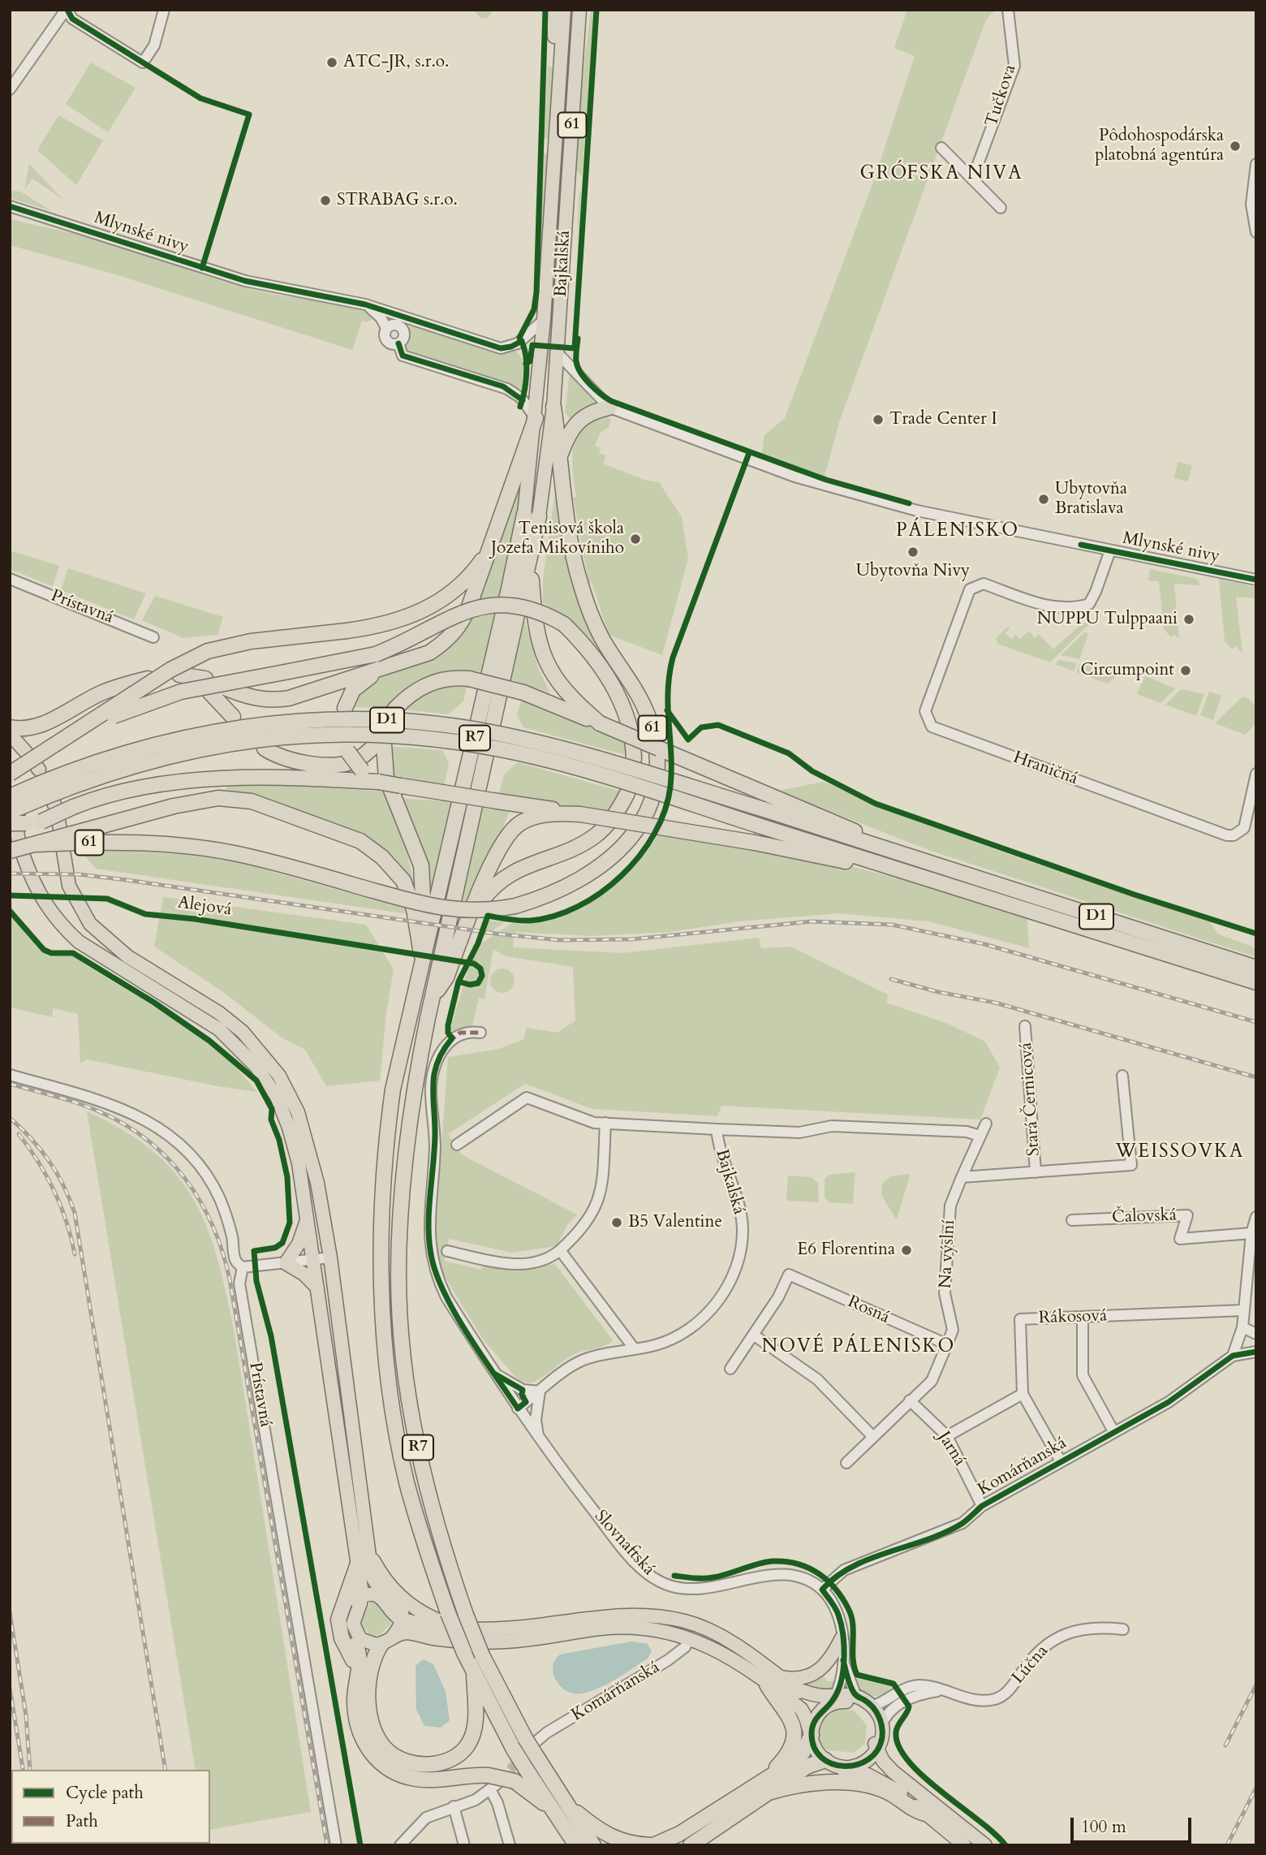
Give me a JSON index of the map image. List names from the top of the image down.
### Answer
{
  "streets": {
    "highway": ["61", "D1", "R7"],
    "main road": ["Bajkalská"],
    "street": [
      "Tučkova",
      "Mlynské nivy",
      "Prístavná",
      "Hraničná",
      "Stará Černicová",
      "Čalovská",
      "Na výslní",
      "Rosná",
      "Rákosová",
      "Jarná",
      "Komárňanská",
      "Slovnaftská",
      "Lúčna"
    ],
    "cycle path": ["Alejová"]
  },
  "crossings": [
    ["61", "Bajkalská"],
    ["Mlynské nivy", "Bajkalská"],
    ["Mlynské nivy", "Hraničná"],
    ["Bajkalská", "R7"],
    ["Bajkalská", "Na výslní"],
    ["Bajkalská", "Slovnaftská"],
    ["R7", "Komárňanská"],
    ["Na výslní", "Rosná"],
    ["Na výslní", "Jarná"],
    ["Rákosová", "Komárňanská"],
    ["Jarná", "Komárňanská"],
    ["Komárňanská", "Slovnaftská"]
  ],
  "districts": [
    "GRÓFSKA NIVA",
    "PÁLENISKO",
    "WEISSOVKA",
    "NOVÉ PÁLENISKO"
  ],
  "places": [
    "ATC-JR, s.r.o.",
    "Pôdohospodárska platobná agentúra",
    "STRABAG s.r.o.",
    "Trade Center I",
    "Ubytovňa Bratislava",
    "Tenisová škola Jozefa Mikovíniho",
    "Ubytovňa Nivy",
    "NUPPU Tulppaani",
    "Circumpoint",
    "B5 Valentine",
    "E6 Florentina"
  ],
  "legend": ["Cycle path", "Path"],
  "scale_bar": "100 m"
}
